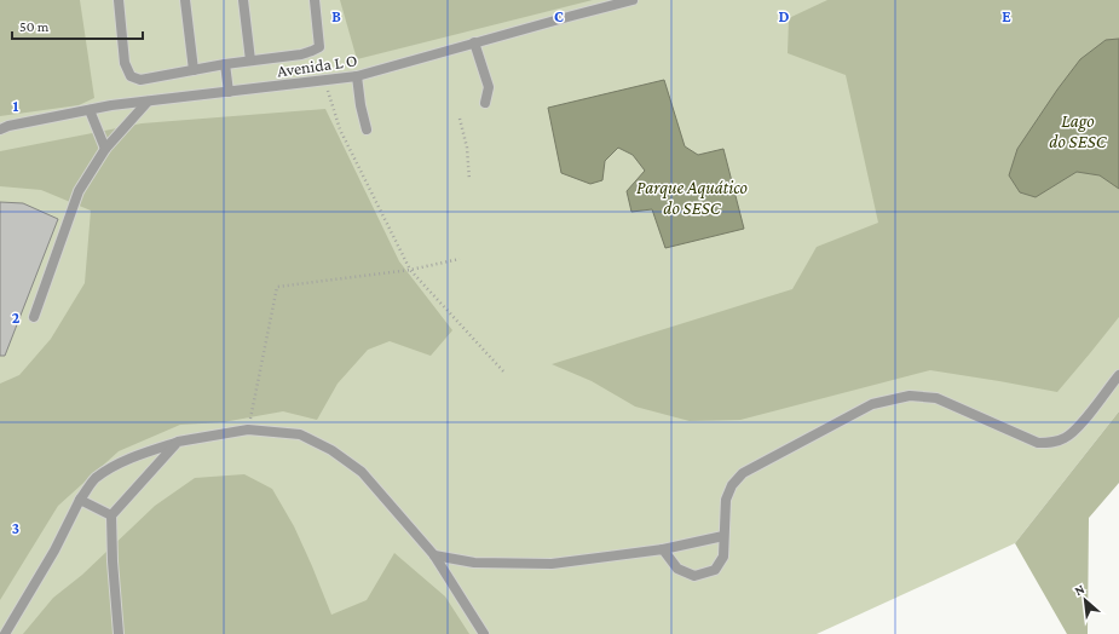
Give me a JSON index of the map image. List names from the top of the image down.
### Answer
{
  "streets": {
    "lane": ["Avenida L O"]
  },
  "water": ["Lago do SESC", "Parque Aquático do SESC"],
  "scale_bar": "50 m",
  "north": "top left",
  "grid": {
    "columns": [
      "B",
      "C",
      "D",
      "E"
    ],
    "rows": ["1", "2", "3"]
  }
}
